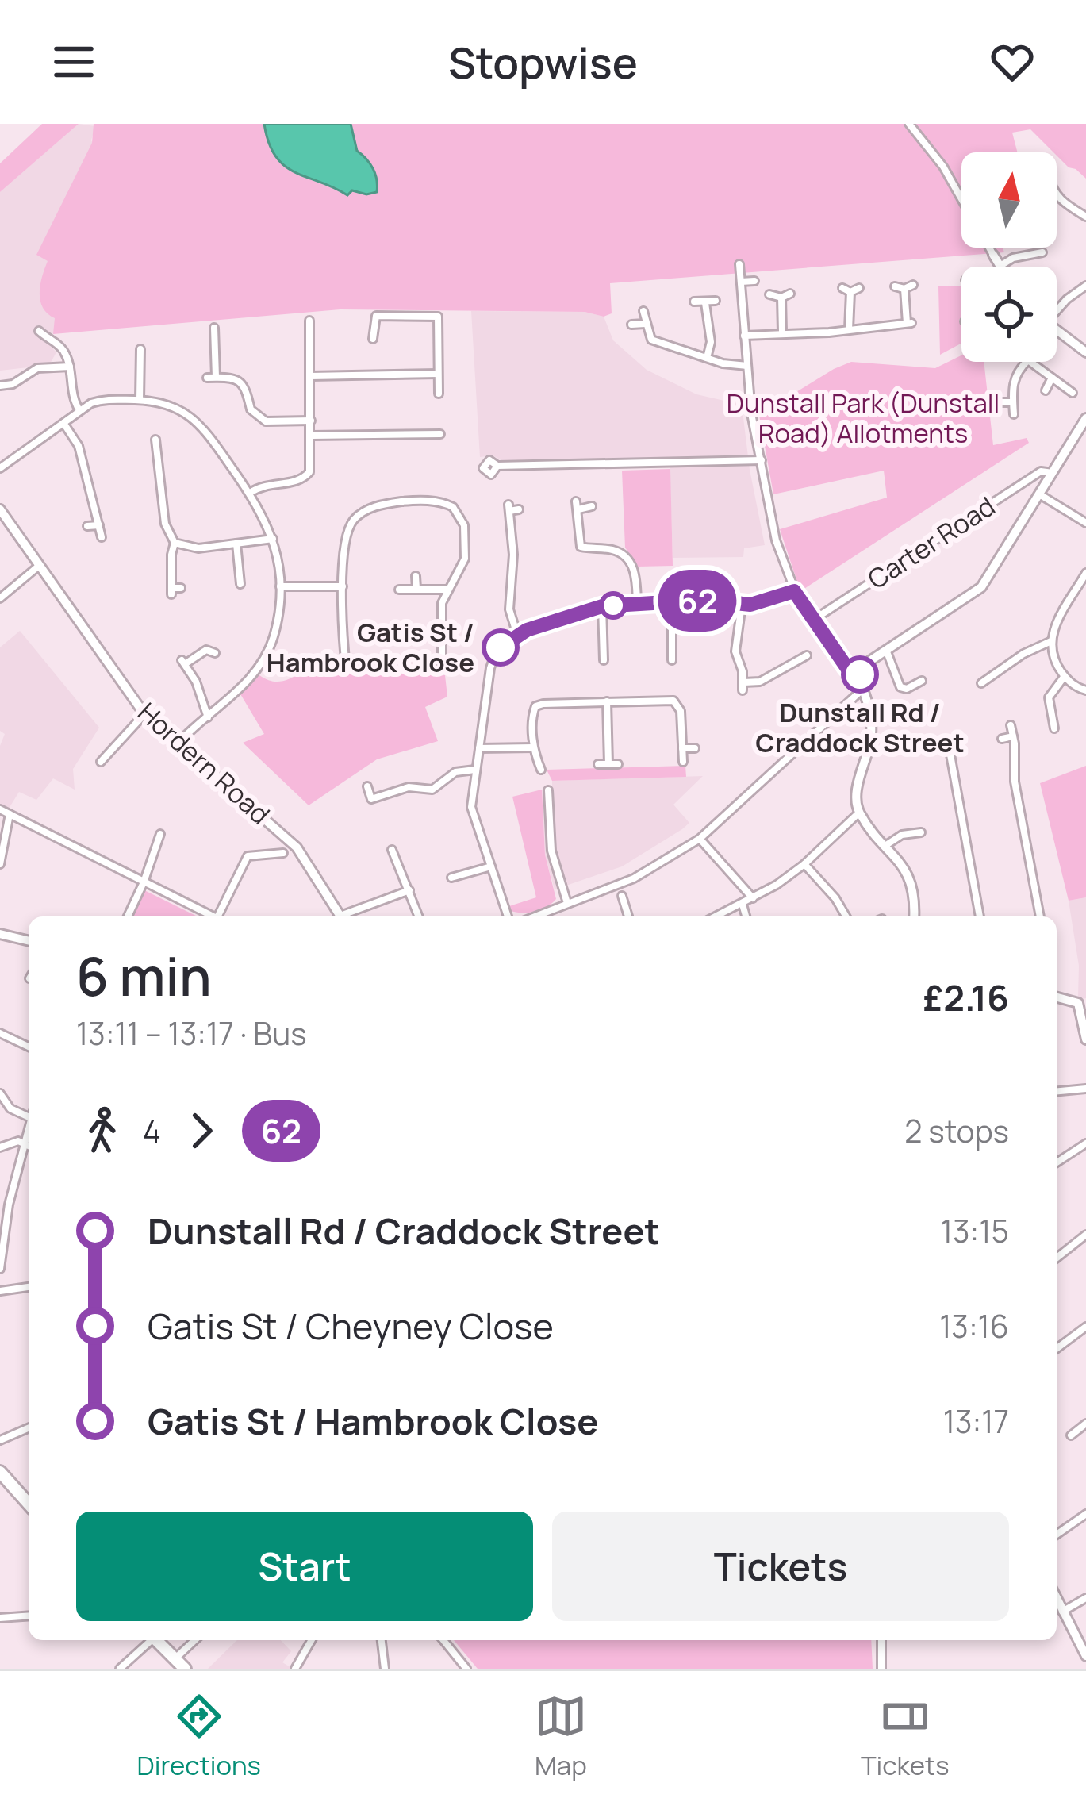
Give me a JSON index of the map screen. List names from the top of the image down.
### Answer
{
  "streets": {
    "street": ["Carter Road", "Hordern Road"]
  },
  "parks": ["Dunstall Park (Dunstall Road) Allotments"],
  "places": ["Gatis St / Hambrook Close", "Dunstall Rd / Craddock Street"],
  "lines": ["bus line 62"],
  "north": "top",
  "page": {
    "header": "Stopwise",
    "on_map": "62",
    "heading": ["6 min", "13:11 – 13:17 · Bus", "£2.16"],
    "legs": ["4", "62", "2 stops"],
    "list": [
      {
        "name": "Dunstall Rd / Craddock Street",
        "value": "13:15"
      },
      {
        "name": "Gatis St / Cheyney Close",
        "value": "13:16"
      },
      {
        "name": "Gatis St / Hambrook Close",
        "value": "13:17"
      }
    ],
    "buttons": ["Start", "Tickets"],
    "tabs": ["Directions", "Map", "Tickets"]
  }
}
